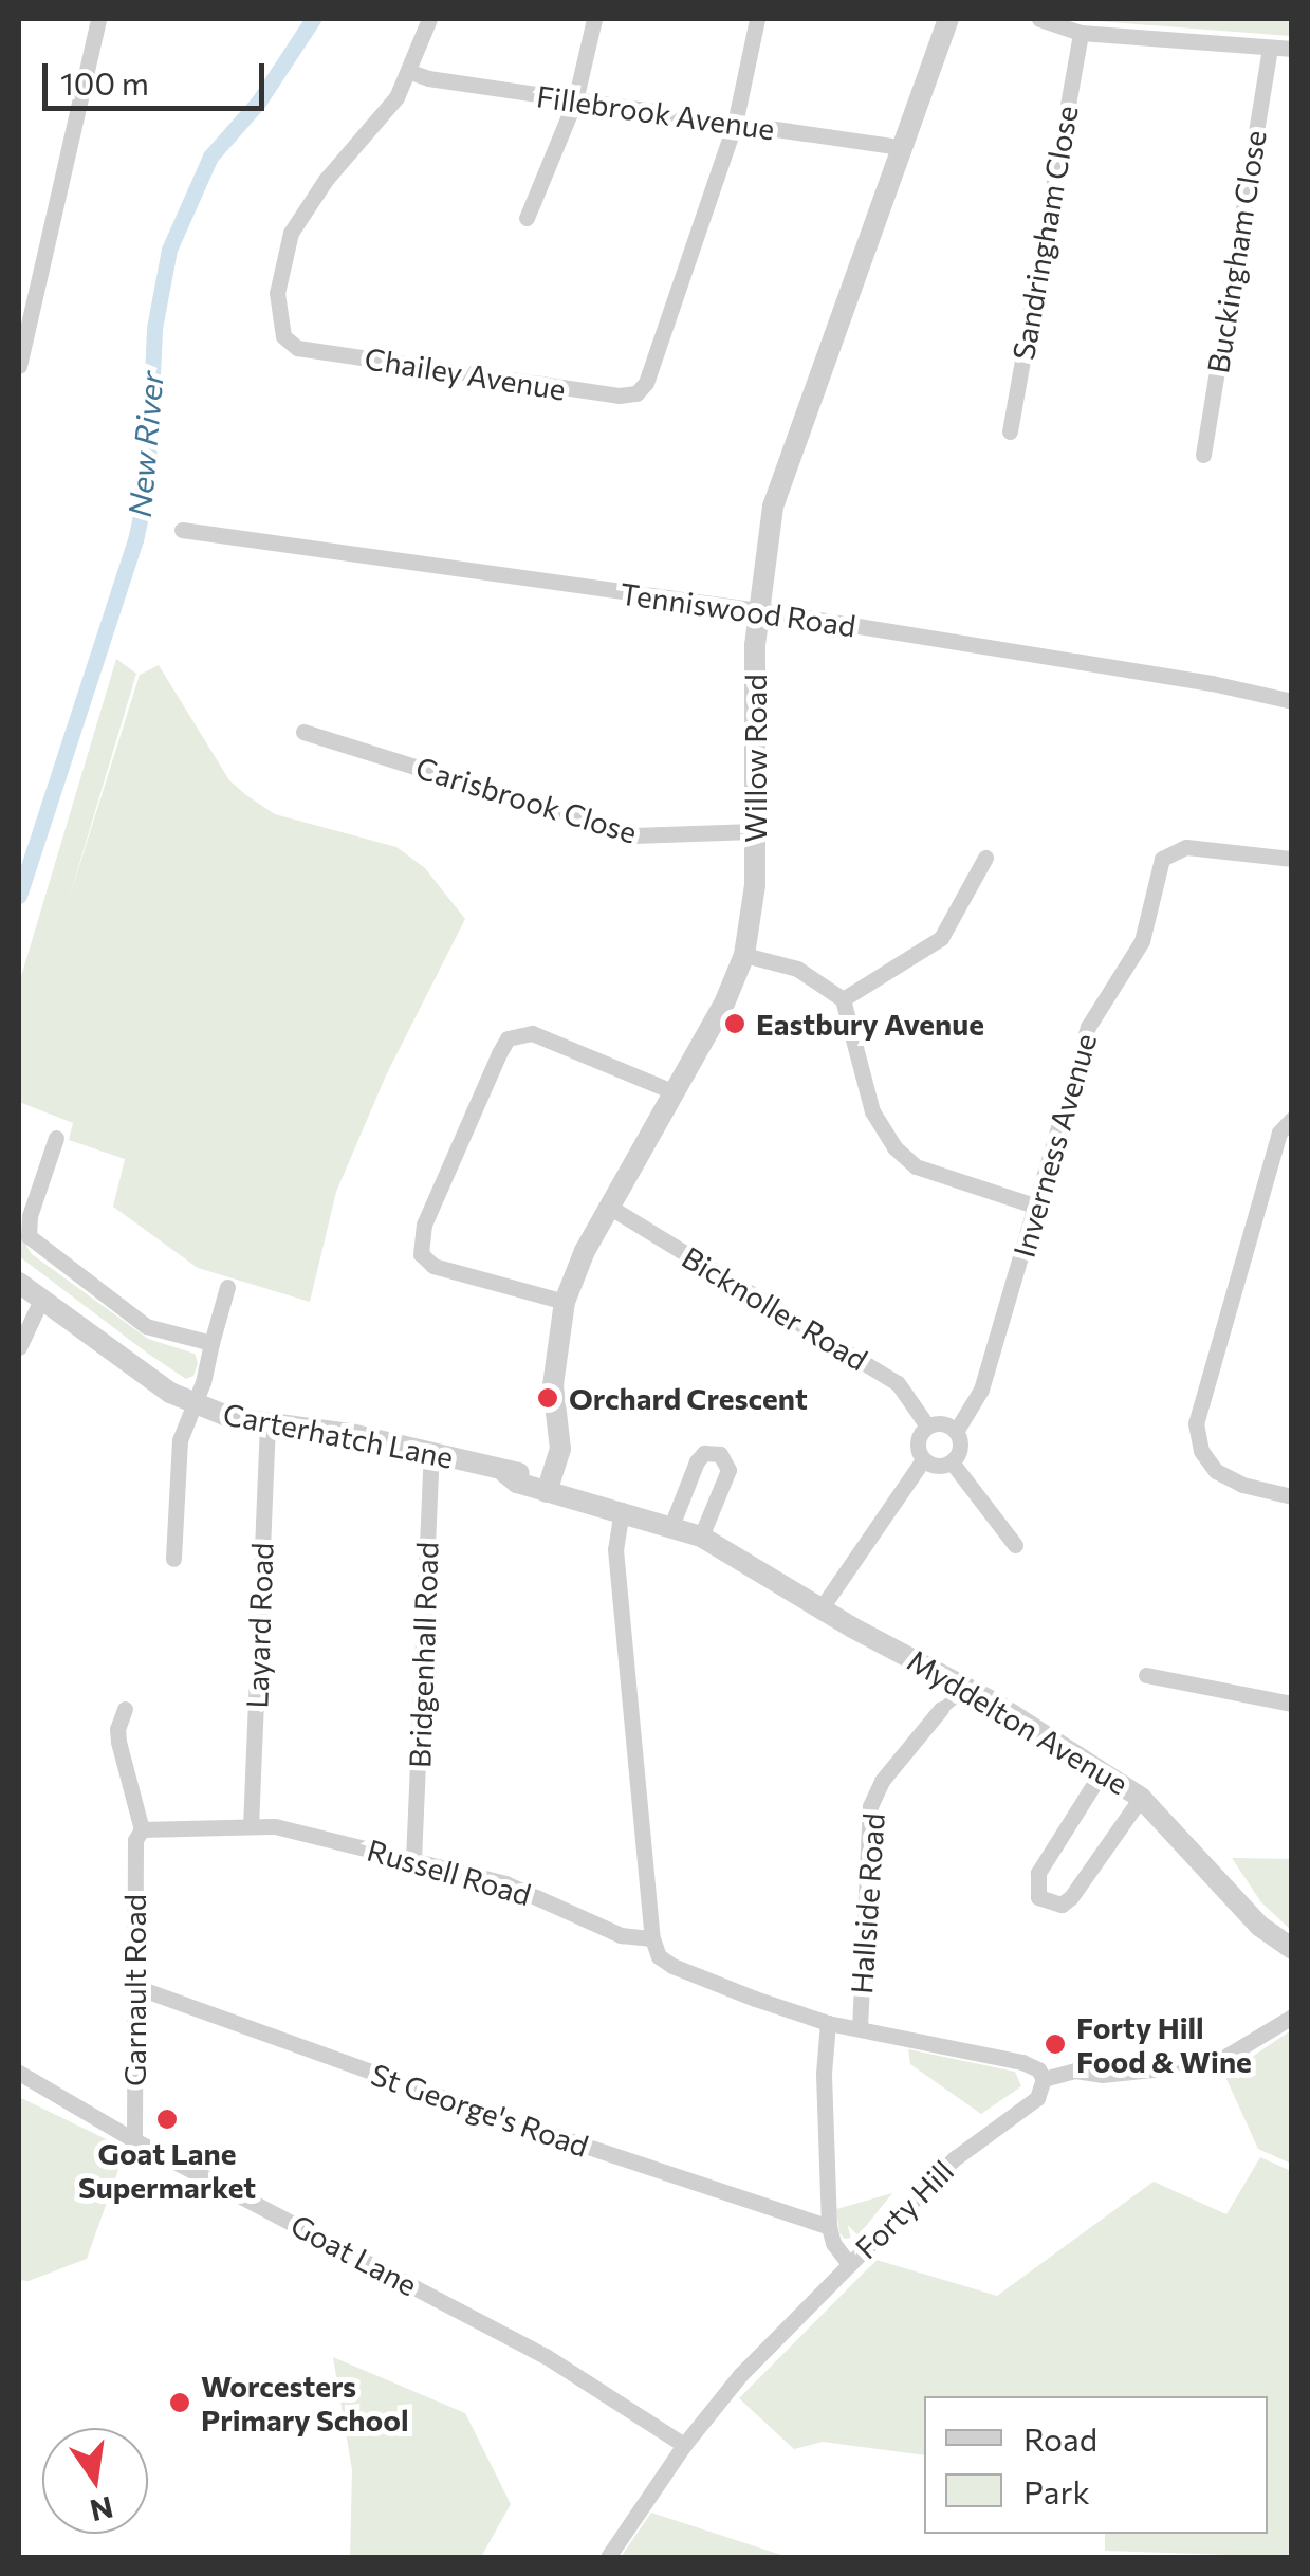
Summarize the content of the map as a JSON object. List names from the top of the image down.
{
  "streets": {
    "street": [
      "Fillebrook Avenue",
      "Sandringham Close",
      "Buckingham Close",
      "Chailey Avenue",
      "Tenniswood Road",
      "Willow Road",
      "Carisbrook Close",
      "Inverness Avenue",
      "Bicknoller Road",
      "Carterhatch Lane",
      "Layard Road",
      "Bridgenhall Road",
      "Myddelton Avenue",
      "Russell Road",
      "Hallside Road",
      "Garnault Road",
      "St George's Road",
      "Forty Hill",
      "Goat Lane"
    ]
  },
  "crossings": [
    ["Fillebrook Avenue", "Chailey Avenue"],
    ["Fillebrook Avenue", "Willow Road"],
    ["Tenniswood Road", "Willow Road"],
    ["Willow Road", "Carisbrook Close"],
    ["Willow Road", "Bicknoller Road"],
    ["Willow Road", "Carterhatch Lane"],
    ["Carterhatch Lane", "Layard Road"],
    ["Carterhatch Lane", "Bridgenhall Road"],
    ["Carterhatch Lane", "Myddelton Avenue"],
    ["Layard Road", "Russell Road"],
    ["Bridgenhall Road", "Russell Road"],
    ["Myddelton Avenue", "Hallside Road"],
    ["Russell Road", "Hallside Road"],
    ["Russell Road", "Garnault Road"],
    ["Russell Road", "Forty Hill"],
    ["Garnault Road", "St George's Road"],
    ["Garnault Road", "Goat Lane"],
    ["Forty Hill", "Goat Lane"]
  ],
  "water": ["New River"],
  "places": [
    "Eastbury Avenue",
    "Orchard Crescent",
    "Forty Hill Food & Wine",
    "Goat Lane Supermarket",
    "Worcesters Primary School"
  ],
  "legend": ["Road", "Park"],
  "scale_bar": "100 m",
  "north": "bottom"
}
